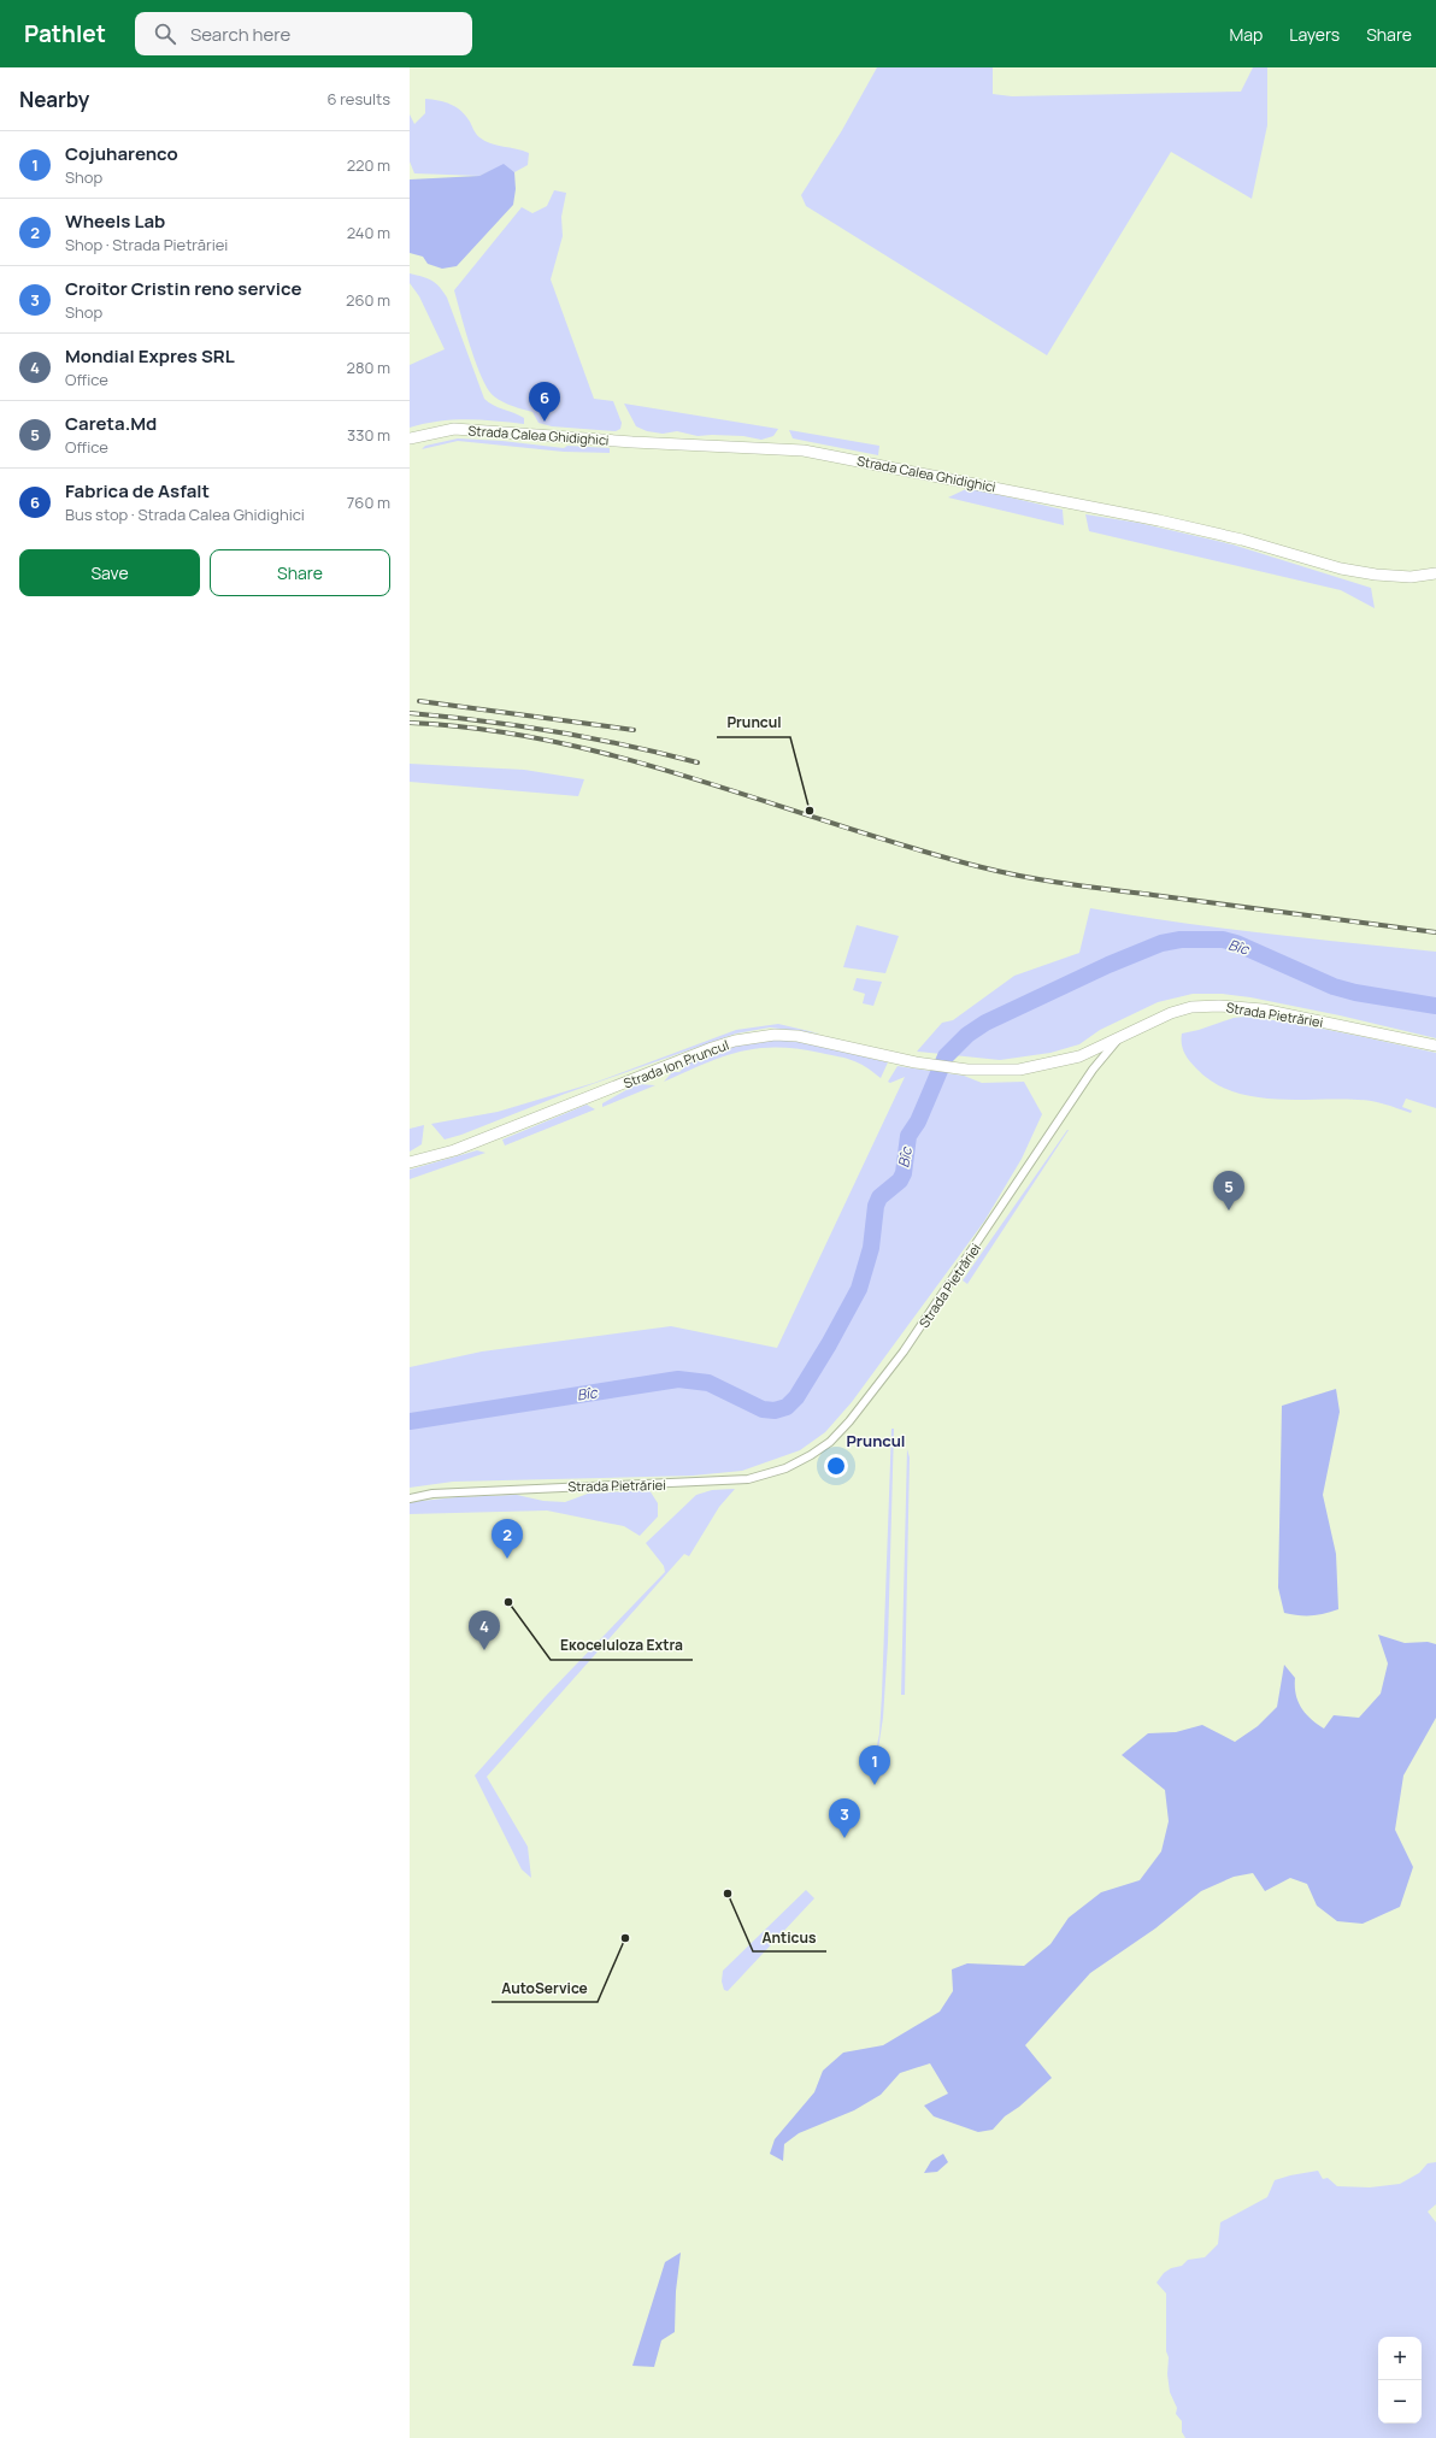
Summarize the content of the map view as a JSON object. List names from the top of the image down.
{
  "streets": {
    "street": ["Strada Calea Ghidighici", "Strada Pietrăriei", "Strada Ion Pruncul"]
  },
  "crossings": [
    ["Strada Pietrăriei", "Strada Ion Pruncul"]
  ],
  "districts": ["Pruncul"],
  "water": ["Bîc"],
  "places": [
    "Pruncul",
    "Eкoceluloza Extra",
    "Anticus",
    "AutoService"
  ],
  "page": {
    "header": "Pathlet",
    "search": "Search here",
    "nav": ["Map", "Layers", "Share"],
    "heading": ["Nearby", "6 results"],
    "list": [
      {
        "mark": "1",
        "name": "Cojuharenco",
        "note": "Shop",
        "value": "220 m"
      },
      {
        "mark": "2",
        "name": "Wheels Lab",
        "note": "Shop · Strada Pietrăriei",
        "value": "240 m"
      },
      {
        "mark": "3",
        "name": "Croitor Cristin reno service",
        "note": "Shop",
        "value": "260 m"
      },
      {
        "mark": "4",
        "name": "Mondial Expres SRL",
        "note": "Office",
        "value": "280 m"
      },
      {
        "mark": "5",
        "name": "Careta.Md",
        "note": "Office",
        "value": "330 m"
      },
      {
        "mark": "6",
        "name": "Fabrica de Asfalt",
        "note": "Bus stop · Strada Calea Ghidighici",
        "value": "760 m"
      }
    ],
    "pins": [
      "6",
      "5",
      "2",
      "4",
      "1",
      "3"
    ],
    "buttons": ["Save", "Share"],
    "map_buttons": ["+", "−"]
  }
}
